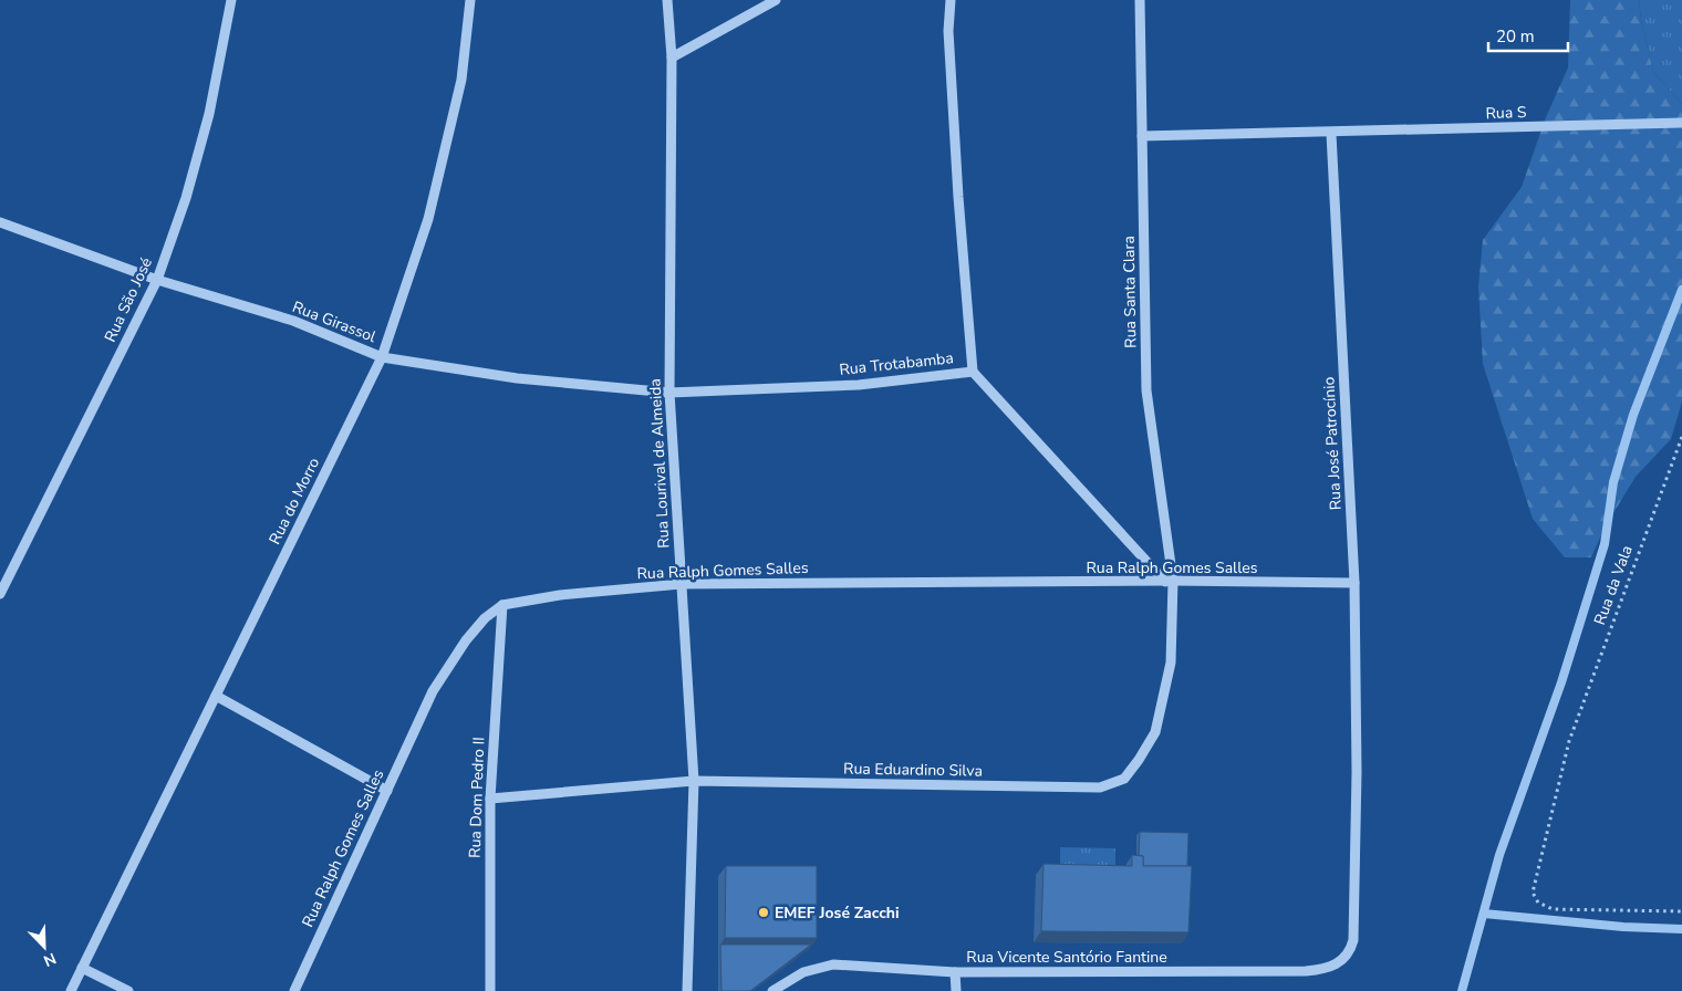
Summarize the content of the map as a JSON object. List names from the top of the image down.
{
  "streets": {
    "street": [
      "Rua S",
      "Rua Santa Clara",
      "Rua São José",
      "Rua Girassol",
      "Rua Trotabamba",
      "Rua José Patrocínio",
      "Rua Lourival de Almeida",
      "Rua do Morro",
      "Rua Ralph Gomes Salles",
      "Rua Eduardino Silva",
      "Rua Dom Pedro II",
      "Rua Vicente Santório Fantine"
    ],
    "path": ["Rua da Vala"]
  },
  "crossings": [
    ["Rua S", "Rua José Patrocínio"],
    ["Rua Santa Clara", "Rua Trotabamba"],
    ["Rua Santa Clara", "Rua Ralph Gomes Salles"],
    ["Rua Santa Clara", "Rua Eduardino Silva"],
    ["Rua São José", "Rua Girassol"],
    ["Rua Girassol", "Rua Trotabamba"],
    ["Rua Girassol", "Rua Lourival de Almeida"],
    ["Rua Girassol", "Rua do Morro"],
    ["Rua Trotabamba", "Rua Lourival de Almeida"],
    ["Rua Trotabamba", "Rua Ralph Gomes Salles"],
    ["Rua Trotabamba", "Rua Eduardino Silva"],
    ["Rua José Patrocínio", "Rua Ralph Gomes Salles"],
    ["Rua José Patrocínio", "Rua Vicente Santório Fantine"],
    ["Rua Lourival de Almeida", "Rua Ralph Gomes Salles"],
    ["Rua Lourival de Almeida", "Rua Eduardino Silva"],
    ["Rua Ralph Gomes Salles", "Rua Eduardino Silva"],
    ["Rua Ralph Gomes Salles", "Rua Dom Pedro II"],
    ["Rua Eduardino Silva", "Rua Dom Pedro II"]
  ],
  "places": ["EMEF José Zacchi"],
  "scale_bar": "20 m",
  "north": "bottom right"
}
